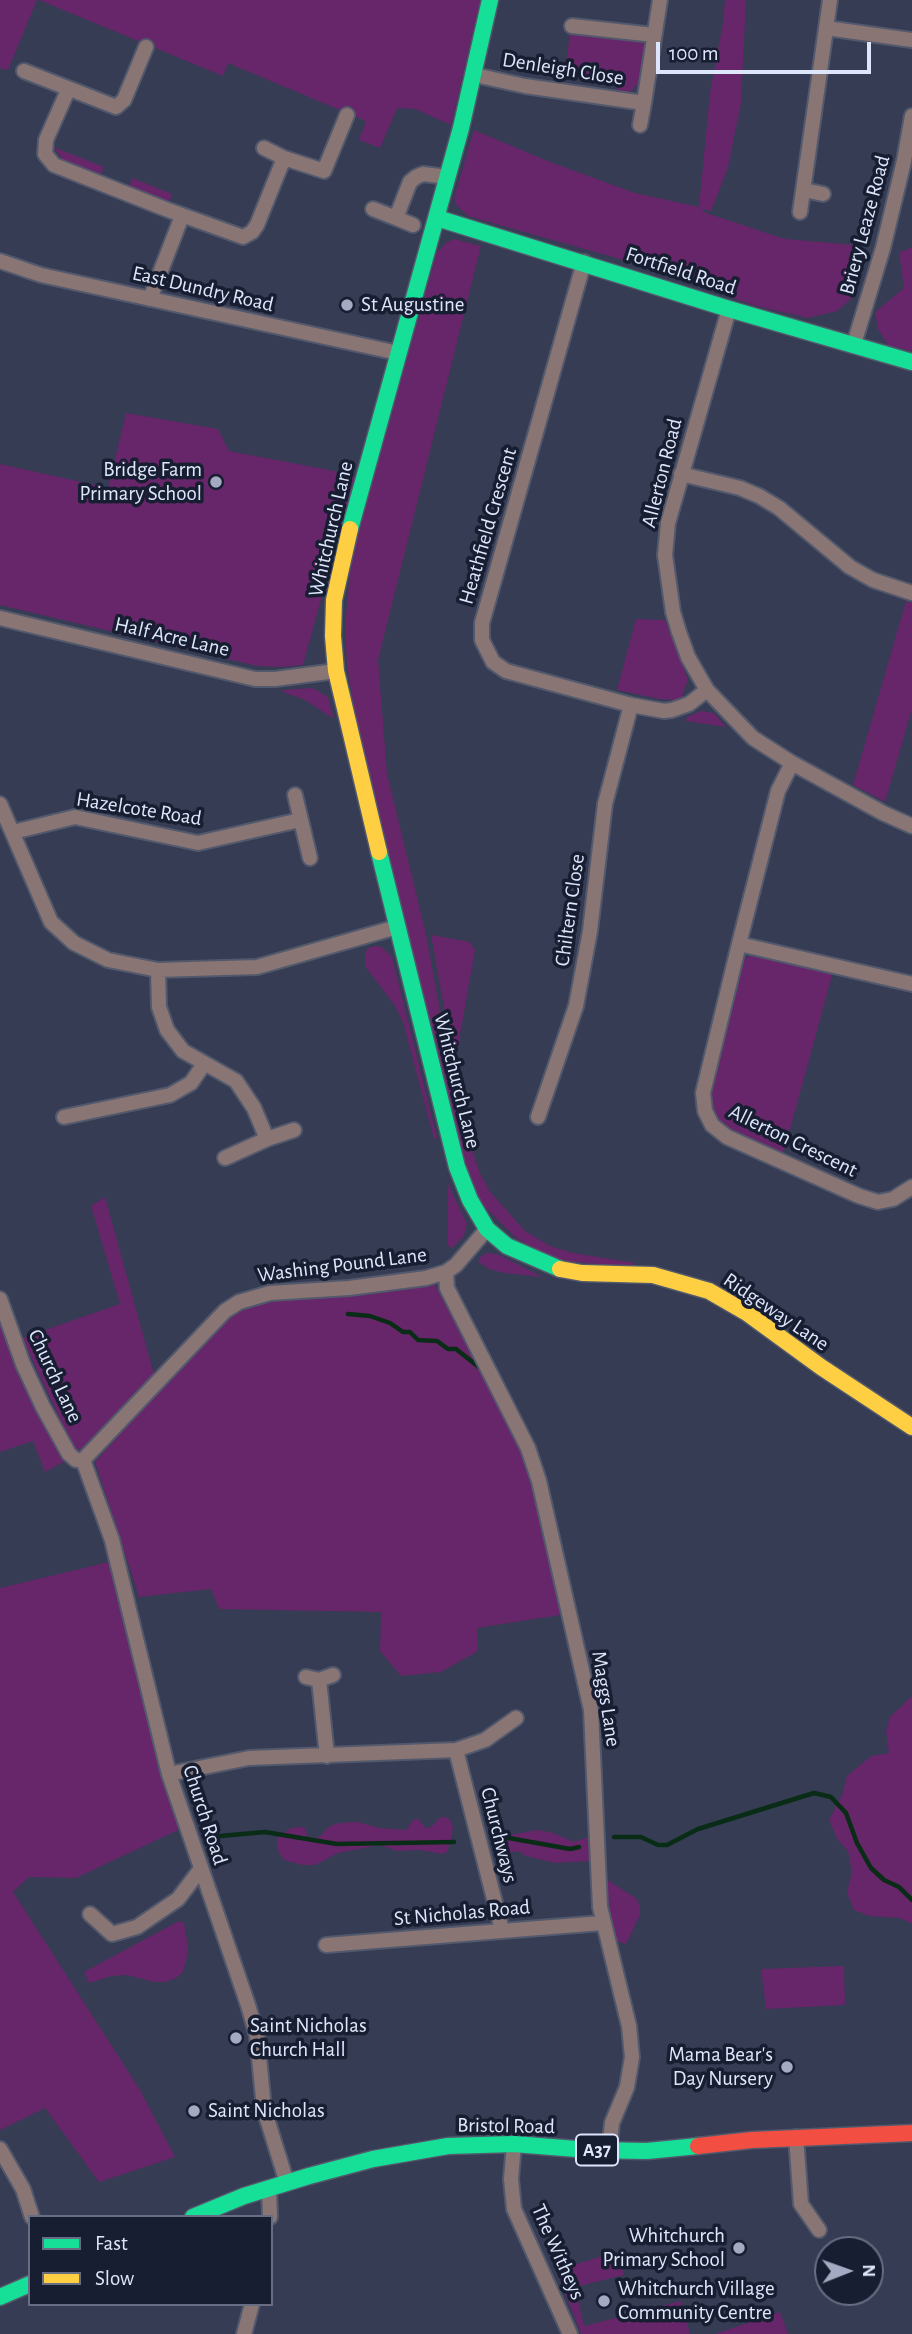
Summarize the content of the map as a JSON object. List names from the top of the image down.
{
  "streets": {
    "main road": [
      "Fortfield Road",
      "Whitchurch Lane",
      "Ridgeway Lane",
      "Bristol Road",
      "A37"
    ],
    "street": [
      "Denleigh Close",
      "Briery Leaze Road",
      "East Dundry Road",
      "Allerton Road",
      "Heathfield Crescent",
      "Half Acre Lane",
      "Hazelcote Road",
      "Chiltern Close",
      "Allerton Crescent",
      "Washing Pound Lane",
      "Church Lane",
      "Maggs Lane",
      "Church Road",
      "Churchways",
      "St Nicholas Road",
      "The Witheys"
    ]
  },
  "crossings": [
    ["Denleigh Close", "Whitchurch Lane"],
    ["Briery Leaze Road", "Fortfield Road"],
    ["Fortfield Road", "Allerton Road"],
    ["Fortfield Road", "Heathfield Crescent"],
    ["Fortfield Road", "Whitchurch Lane"],
    ["East Dundry Road", "Whitchurch Lane"],
    ["Allerton Road", "Heathfield Crescent"],
    ["Allerton Road", "Allerton Crescent"],
    ["Heathfield Crescent", "Chiltern Close"],
    ["Whitchurch Lane", "Half Acre Lane"],
    ["Whitchurch Lane", "Washing Pound Lane"],
    ["Whitchurch Lane", "Ridgeway Lane"],
    ["Washing Pound Lane", "Ridgeway Lane"],
    ["Washing Pound Lane", "Church Lane"],
    ["Washing Pound Lane", "Maggs Lane"],
    ["Washing Pound Lane", "Church Road"],
    ["Church Lane", "Church Road"],
    ["Maggs Lane", "St Nicholas Road"],
    ["Maggs Lane", "Bristol Road"],
    ["Church Road", "Bristol Road"],
    ["Churchways", "St Nicholas Road"],
    ["Bristol Road", "The Witheys"]
  ],
  "places": [
    "St Augustine",
    "Bridge Farm Primary School",
    "Saint Nicholas Church Hall",
    "Mama Bear's Day Nursery",
    "Saint Nicholas",
    "Whitchurch Primary School",
    "Whitchurch Village Community Centre"
  ],
  "legend": ["Fast", "Slow"],
  "scale_bar": "100 m",
  "north": "right"
}
